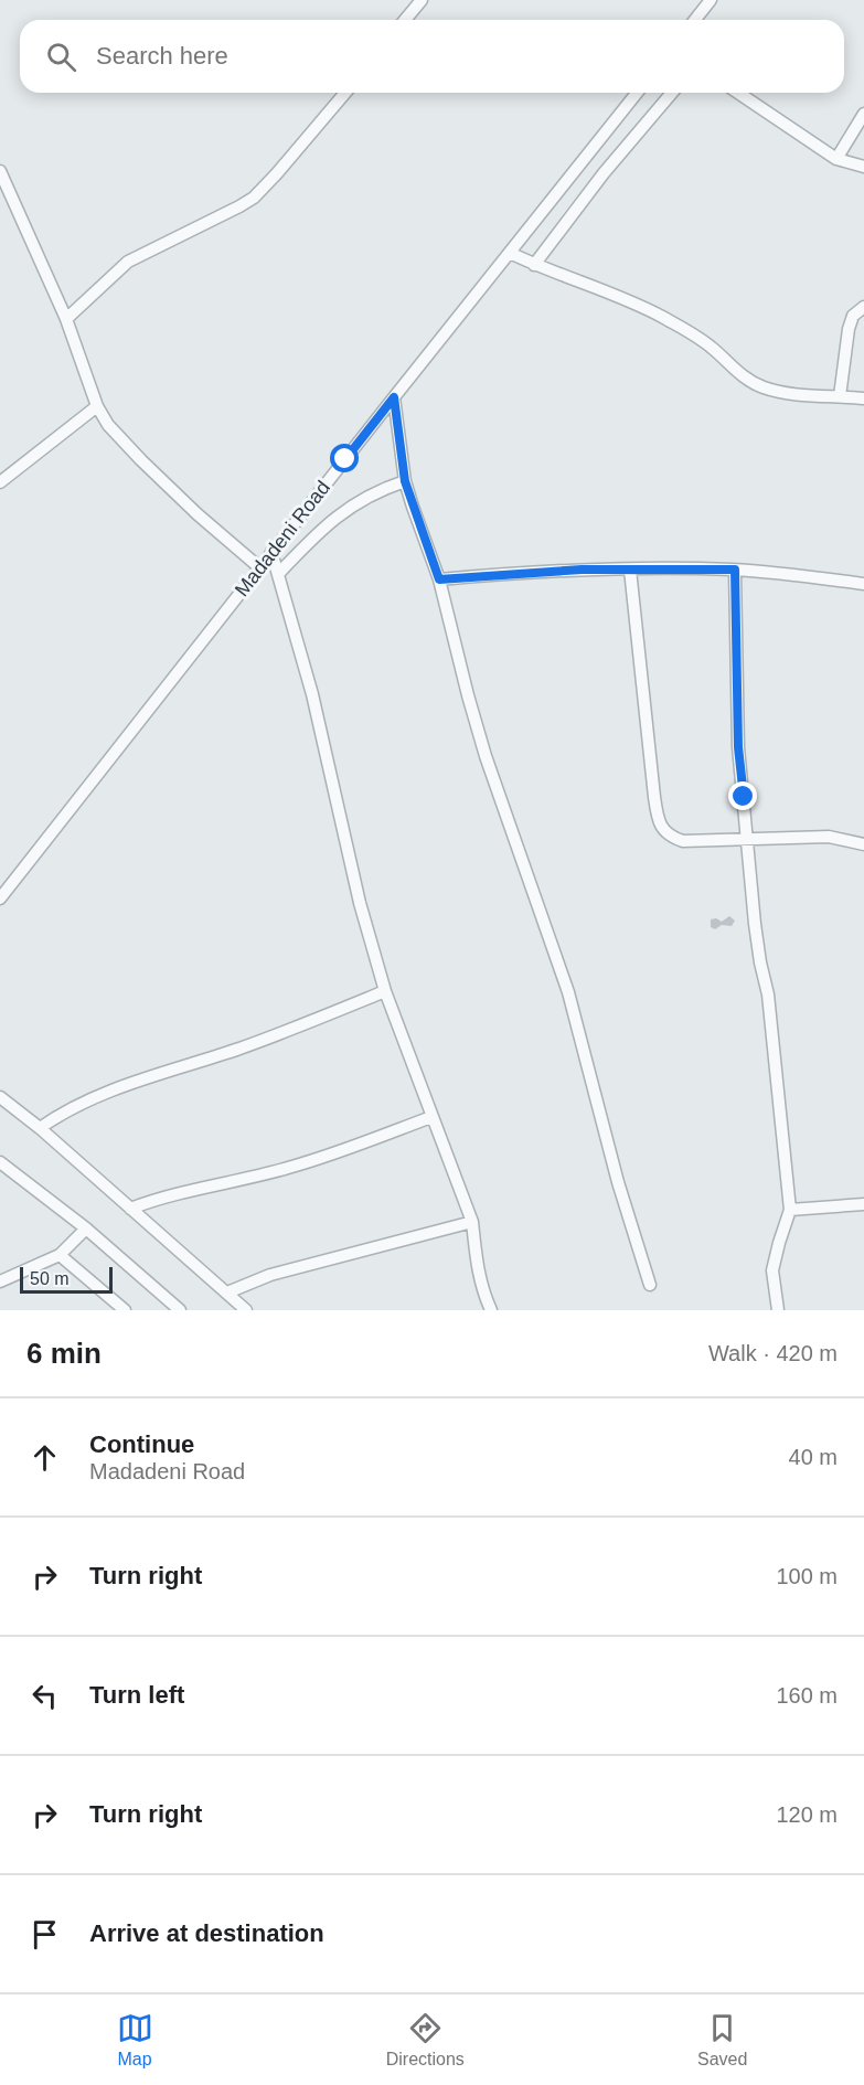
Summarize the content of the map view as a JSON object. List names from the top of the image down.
{
  "streets": {
    "street": ["Madadeni Road"]
  },
  "scale_bar": "50 m",
  "page": {
    "search": "Search here",
    "scale": "50 m",
    "heading": ["6 min", "Walk · 420 m"],
    "list": [
      ["Continue", "Madadeni Road", "40 m"],
      ["Turn right", "100 m"],
      ["Turn left", "160 m"],
      ["Turn right", "120 m"],
      "Arrive at destination"
    ],
    "nav": ["Map", "Directions", "Saved"]
  }
}
